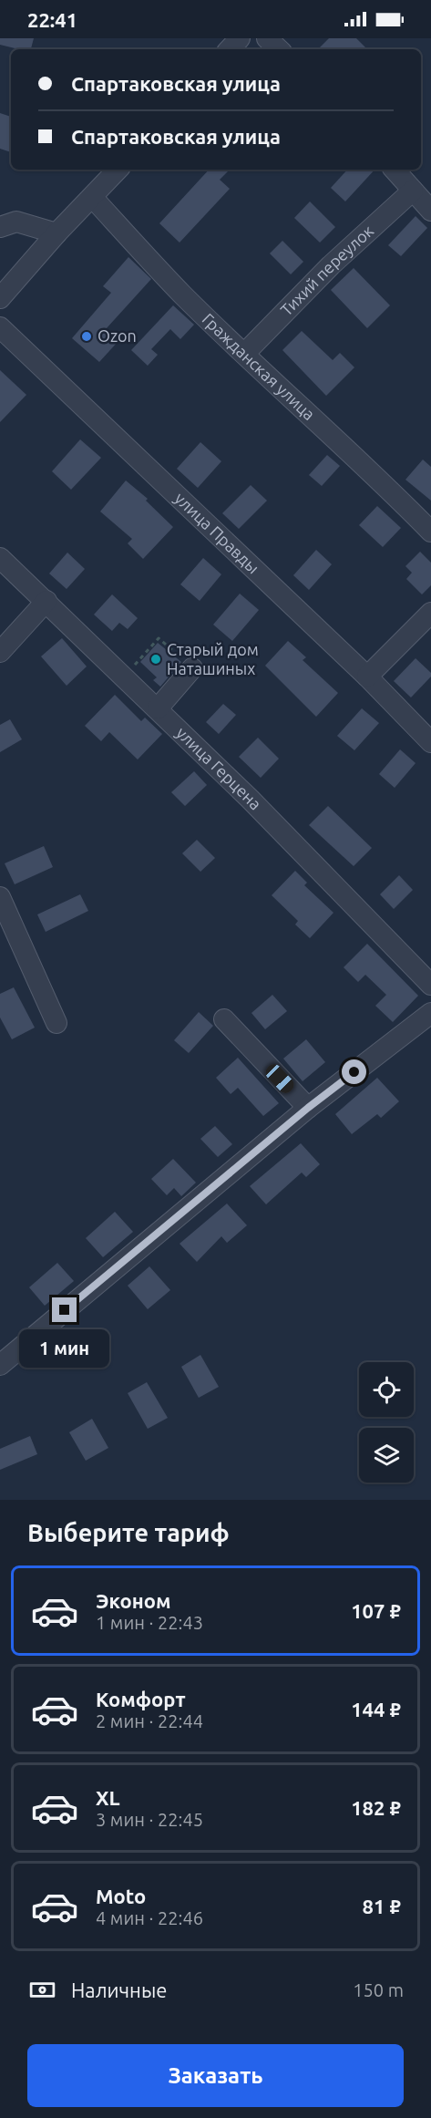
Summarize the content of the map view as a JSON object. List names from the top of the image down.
{
  "streets": {
    "street": [
      "Тихий переулок",
      "Гражданская улица",
      "улица Правды",
      "улица Герцена"
    ]
  },
  "crossings": [
    ["Тихий переулок", "Гражданская улица"]
  ],
  "places": ["Ozon", "Старый дом Наташиных"],
  "page": {
    "status": "22:41",
    "banner": ["Спартаковская улица", "Спартаковская улица"],
    "bubble": "1 мин",
    "heading": "Выберите тариф",
    "list": [
      {
        "name": "Эконом",
        "note": "1 мин · 22:43",
        "value": "107 ₽"
      },
      {
        "name": "Комфорт",
        "note": "2 мин · 22:44",
        "value": "144 ₽"
      },
      {
        "name": "XL",
        "note": "3 мин · 22:45",
        "value": "182 ₽"
      },
      {
        "name": "Moto",
        "note": "4 мин · 22:46",
        "value": "81 ₽"
      }
    ],
    "pay": ["Наличные", "150 m"],
    "buttons": "Заказать"
  }
}
